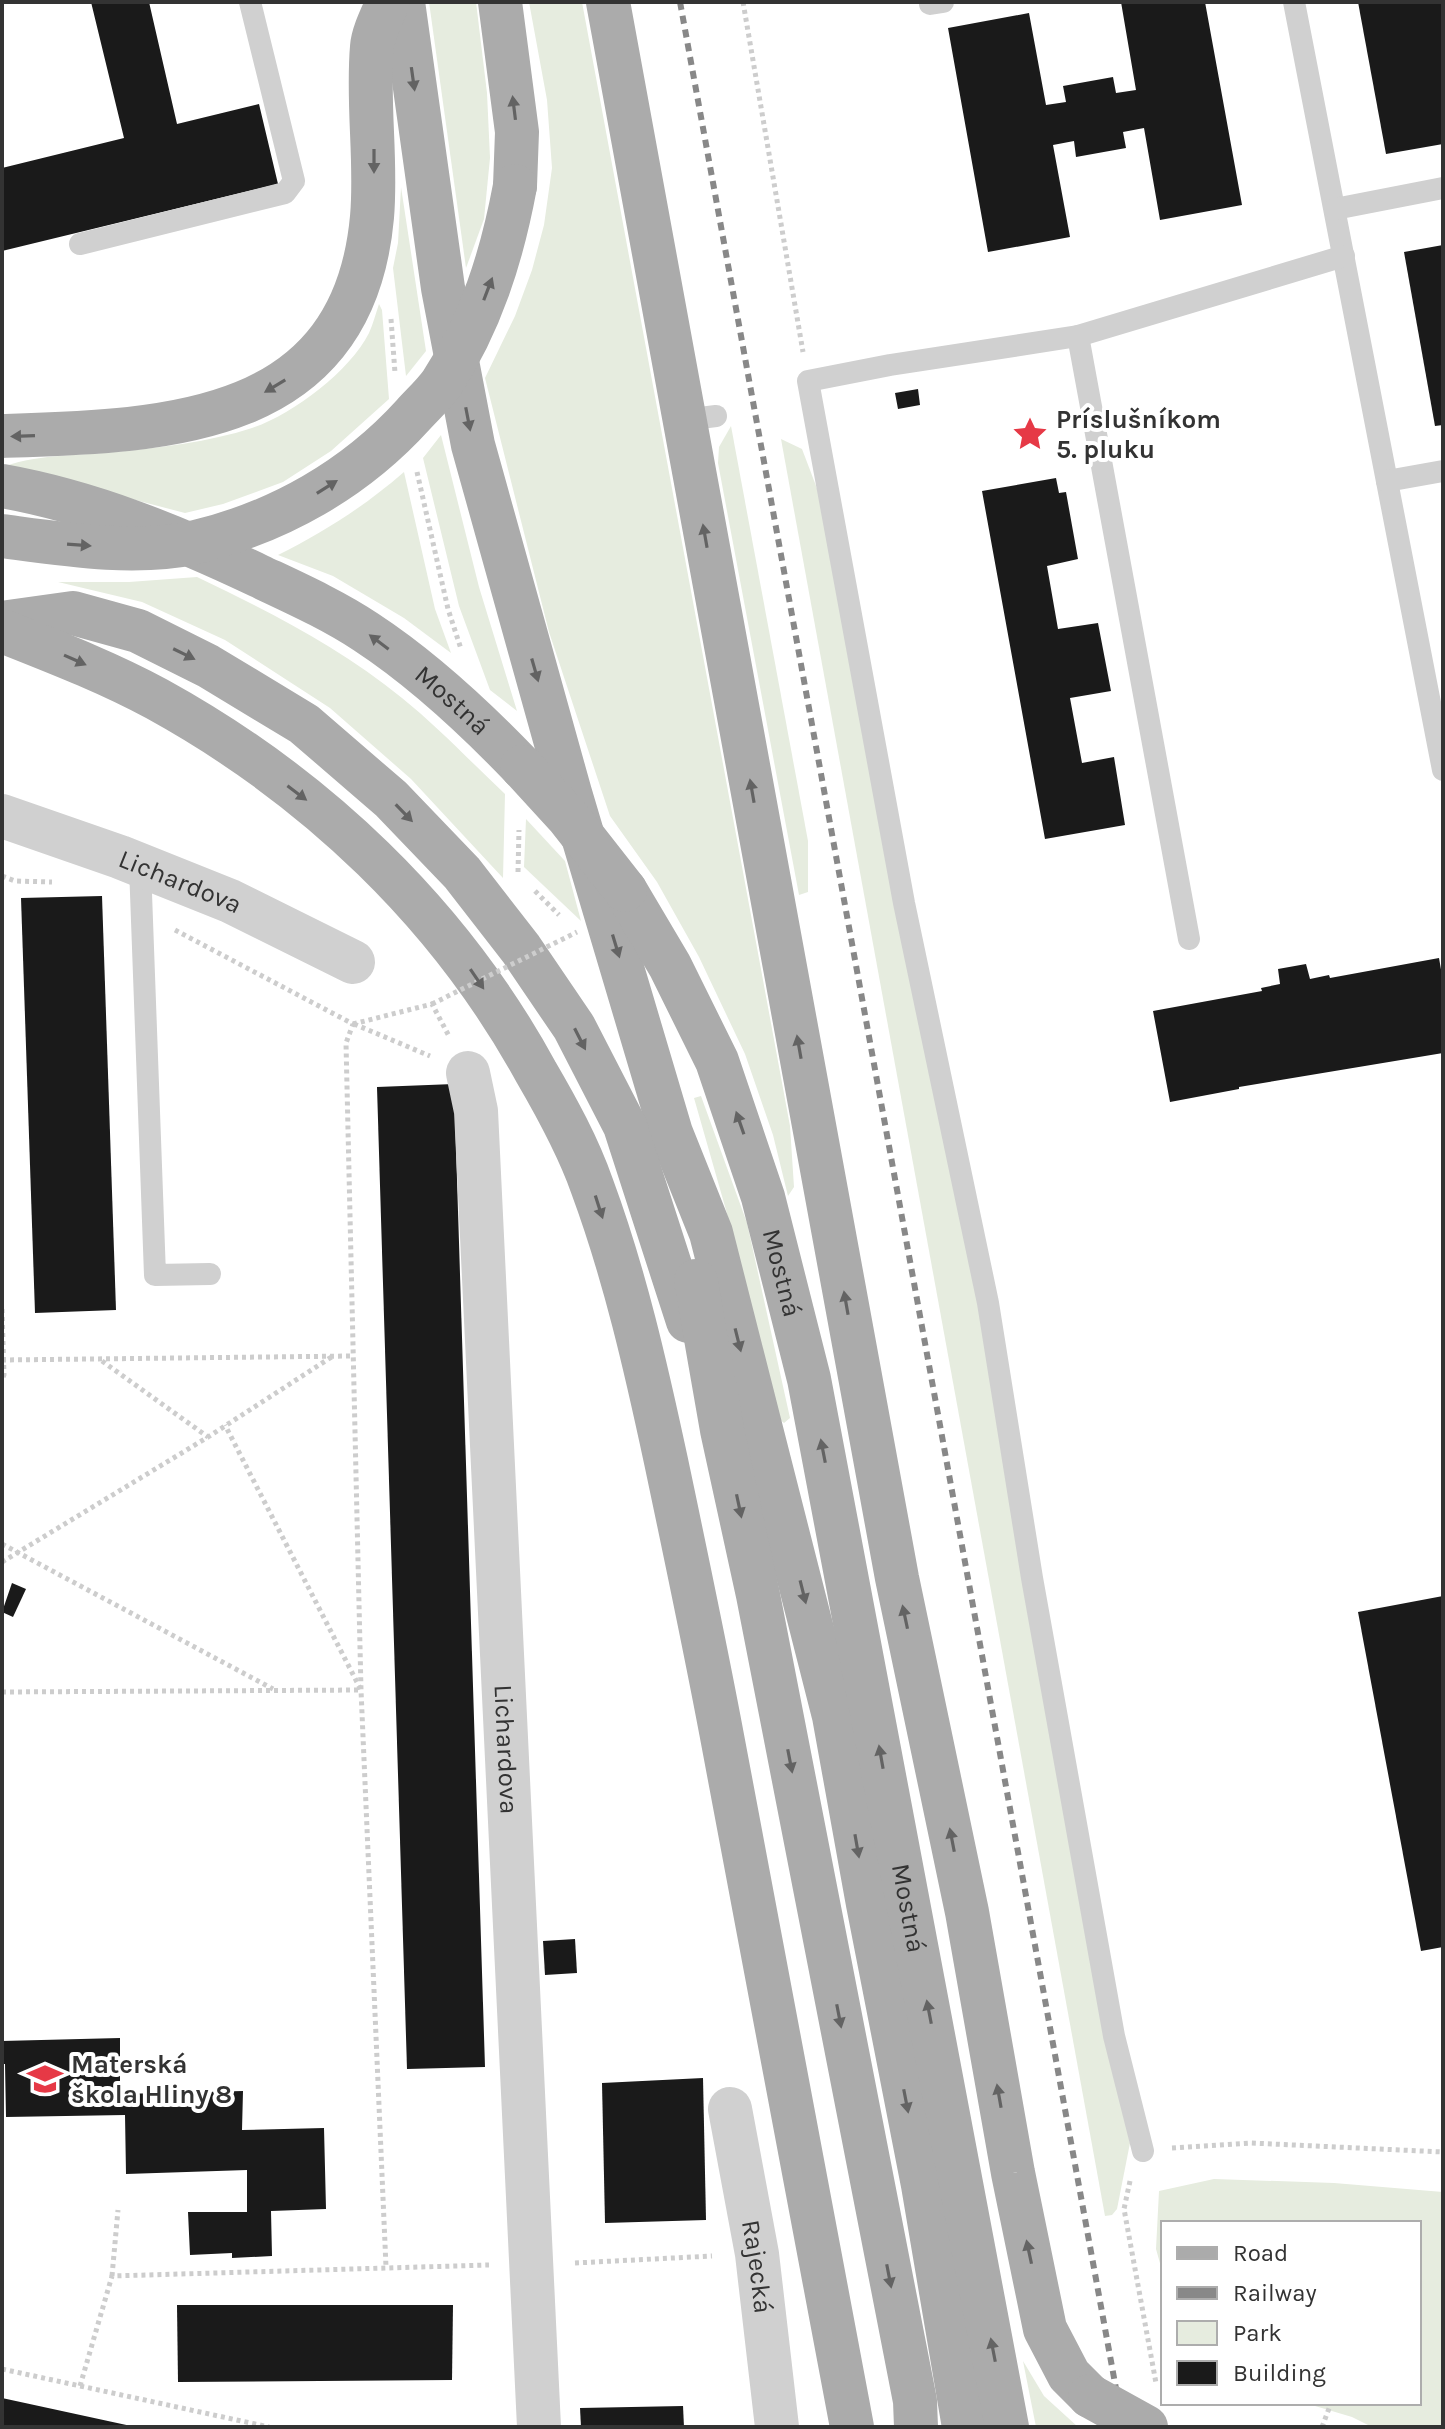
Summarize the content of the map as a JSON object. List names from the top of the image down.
{
  "streets": {
    "main road": ["Mostná"],
    "street": ["Lichardova", "Rajecká"]
  },
  "places": {
    "place": ["Príslušníkom 5. pluku"],
    "school or university": ["Materská škola Hliny 8"]
  },
  "legend": [
    "Road",
    "Railway",
    "Park",
    "Building"
  ]
}
